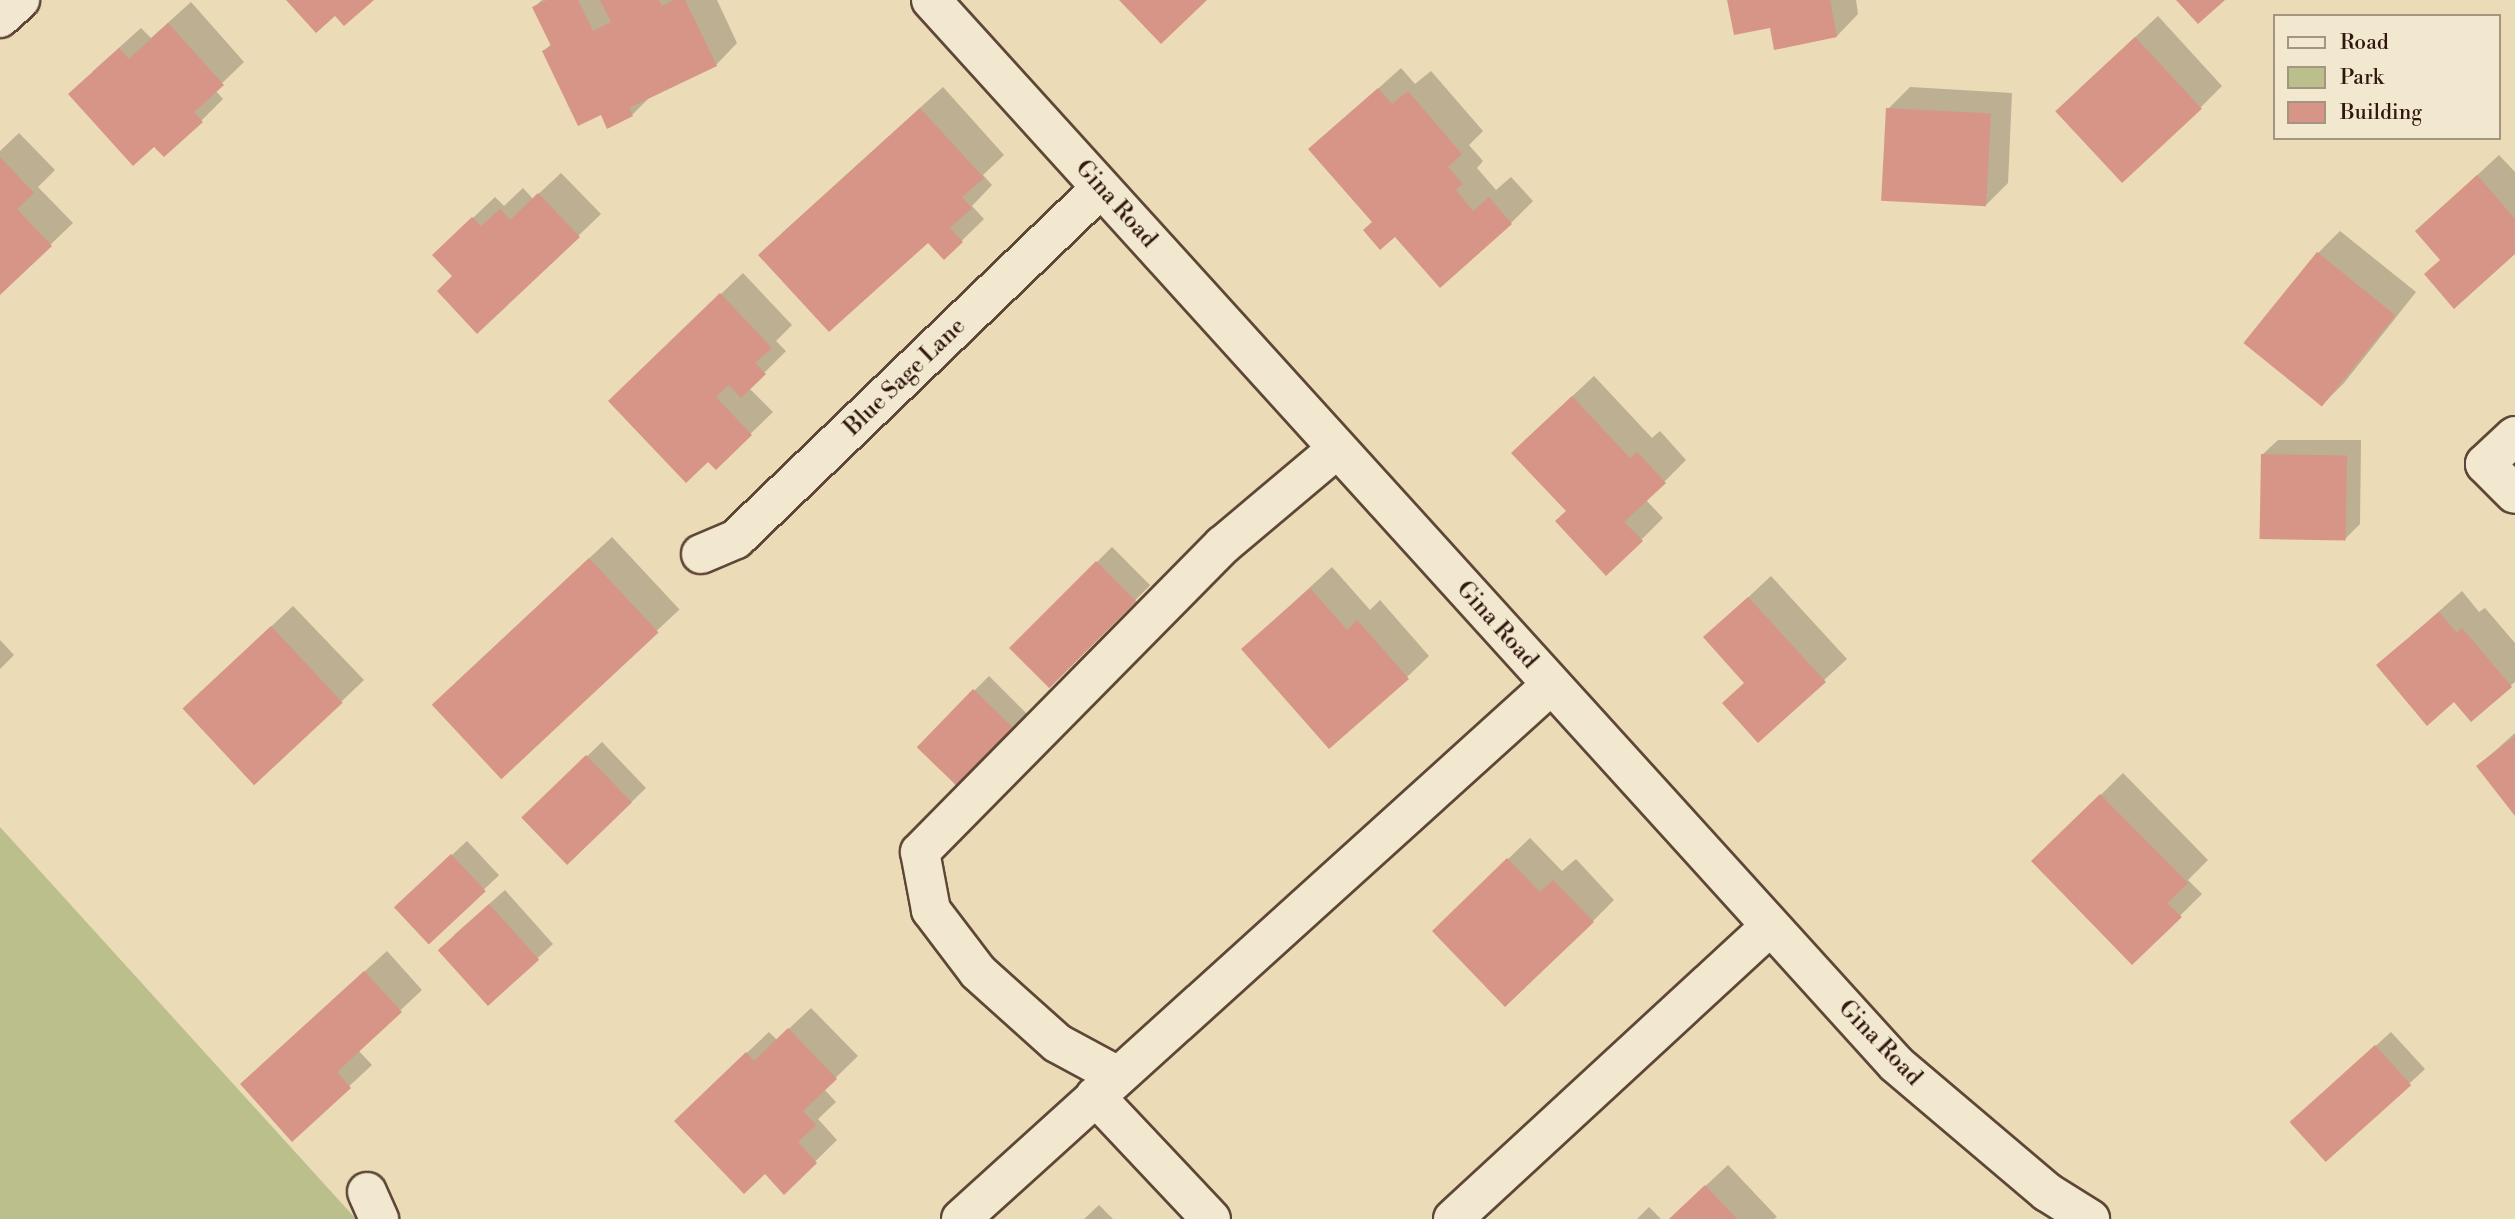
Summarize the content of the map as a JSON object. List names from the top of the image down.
{
  "streets": {
    "street": ["Gina Road", "Blue Sage Lane"]
  },
  "crossings": [
    ["Gina Road", "Blue Sage Lane"]
  ],
  "legend": ["Road", "Park", "Building"]
}
